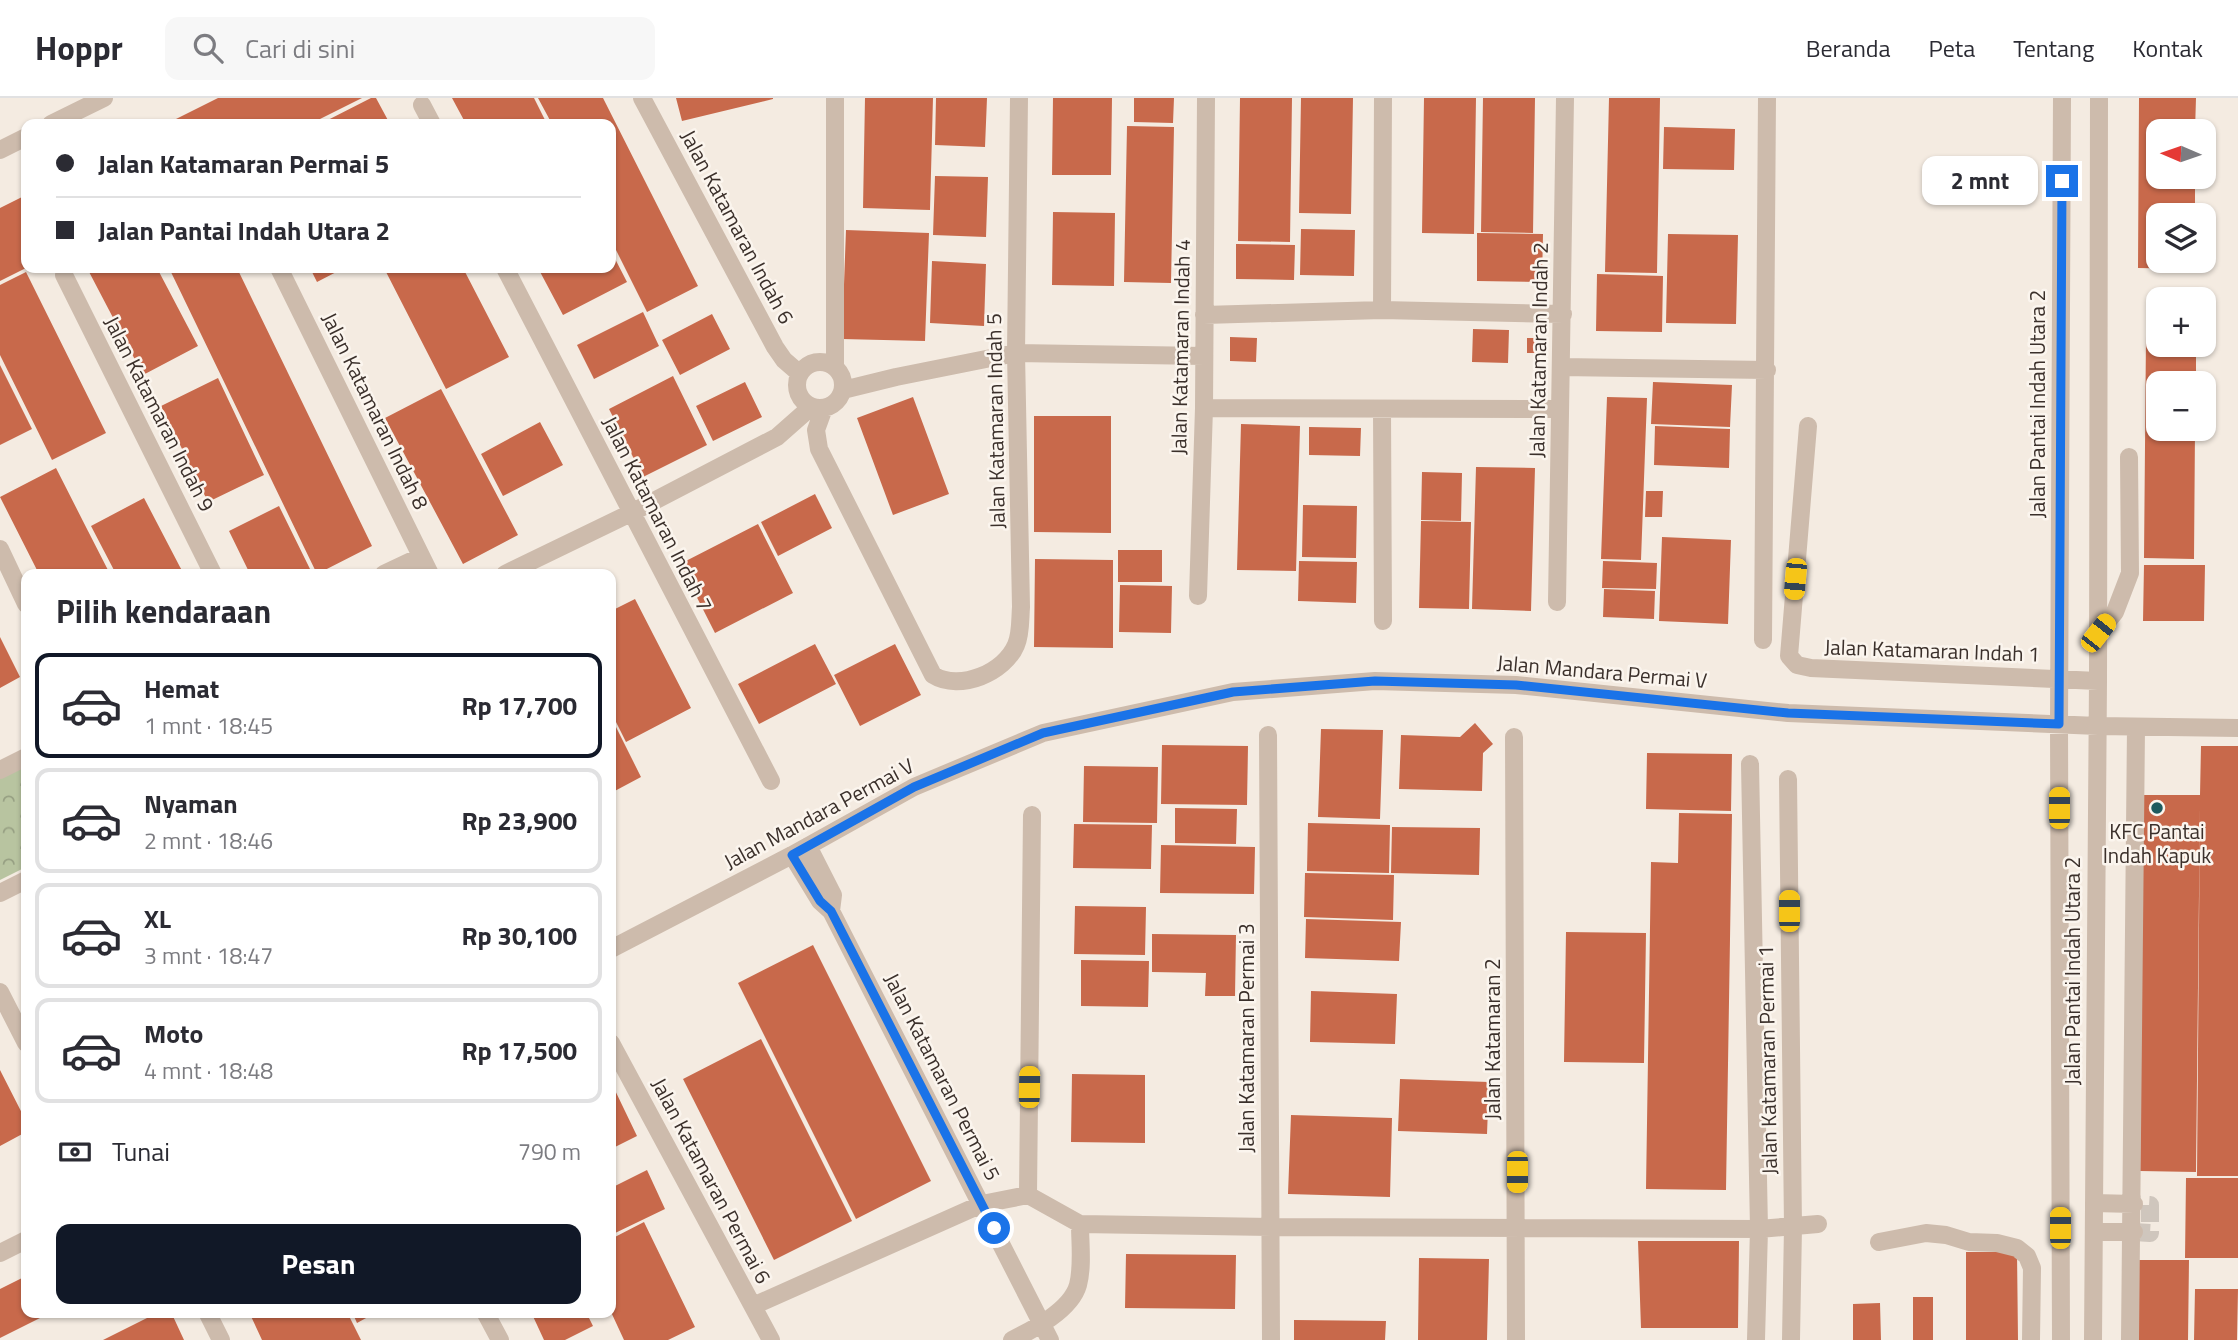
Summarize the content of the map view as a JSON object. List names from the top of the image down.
{
  "streets": {
    "street": [
      "Jalan Katamaran Indah 6",
      "Jalan Katamaran Indah 4",
      "Jalan Katamaran Indah 2",
      "Jalan Pantai Indah Utara 2",
      "Jalan Katamaran Indah 8",
      "Jalan Katamaran Indah 9",
      "Jalan Katamaran Indah 5",
      "Jalan Katamaran Indah 7",
      "Jalan Katamaran Indah 1",
      "Jalan Mandara Permai V",
      "Jalan Katamaran Permai 3",
      "Jalan Katamaran 2",
      "Jalan Katamaran Permai 1",
      "Jalan Katamaran Permai 5",
      "Jalan Katamaran Permai 6"
    ]
  },
  "crossings": [
    ["Jalan Katamaran Indah 6", "Jalan Katamaran Indah 5"],
    ["Jalan Pantai Indah Utara 2", "Jalan Katamaran Indah 1"],
    ["Jalan Pantai Indah Utara 2", "Jalan Mandara Permai V"],
    ["Jalan Mandara Permai V", "Jalan Katamaran Permai 5"]
  ],
  "places": ["KFC Pantai Indah Kapuk"],
  "north": "left",
  "page": {
    "header": "Hoppr",
    "search": "Cari di sini",
    "nav": [
      "Beranda",
      "Peta",
      "Tentang",
      "Kontak"
    ],
    "map_buttons": ["+", "−"],
    "banner": ["Jalan Katamaran Permai 5", "Jalan Pantai Indah Utara 2"],
    "bubble": "2 mnt",
    "heading": "Pilih kendaraan",
    "list": [
      {
        "name": "Hemat",
        "note": "1 mnt · 18:45",
        "value": "Rp 17,700"
      },
      {
        "name": "Nyaman",
        "note": "2 mnt · 18:46",
        "value": "Rp 23,900"
      },
      {
        "name": "XL",
        "note": "3 mnt · 18:47",
        "value": "Rp 30,100"
      },
      {
        "name": "Moto",
        "note": "4 mnt · 18:48",
        "value": "Rp 17,500"
      }
    ],
    "pay": ["Tunai", "790 m"],
    "buttons": "Pesan"
  }
}
